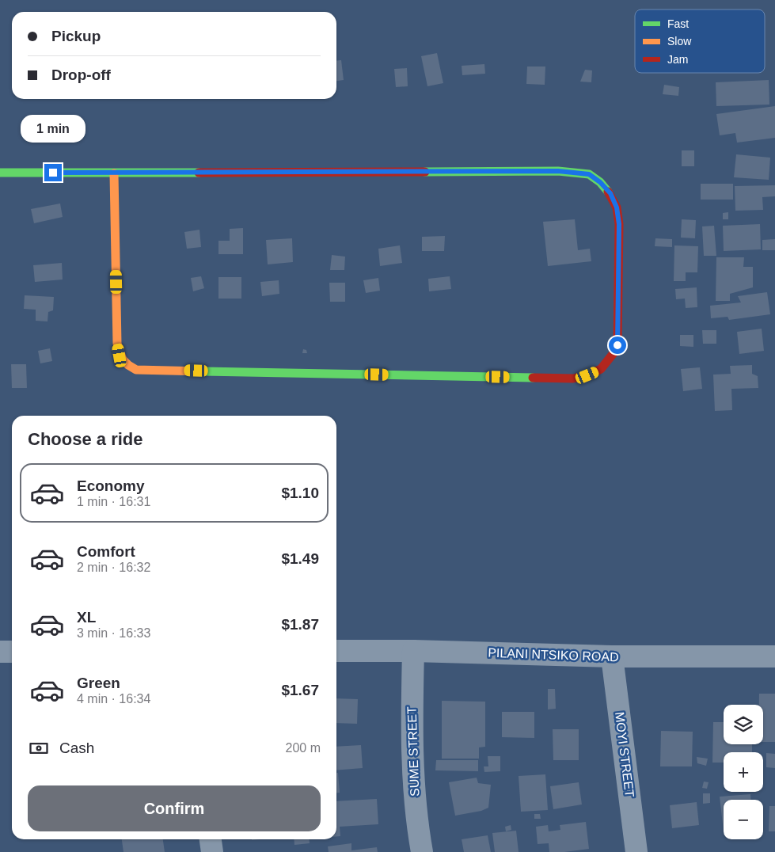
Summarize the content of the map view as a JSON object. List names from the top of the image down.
{
  "streets": {
    "street": ["PILANI NTSIKO ROAD", "SUME STREET", "MOYI STREET"]
  },
  "crossings": [
    ["PILANI NTSIKO ROAD", "SUME STREET"],
    ["PILANI NTSIKO ROAD", "MOYI STREET"]
  ],
  "legend": ["Fast", "Slow", "Jam"],
  "page": {
    "banner": ["Pickup", "Drop-off"],
    "bubble": "1 min",
    "heading": "Choose a ride",
    "list": [
      {
        "name": "Economy",
        "note": "1 min · 16:31",
        "value": "$1.10"
      },
      {
        "name": "Comfort",
        "note": "2 min · 16:32",
        "value": "$1.49"
      },
      {
        "name": "XL",
        "note": "3 min · 16:33",
        "value": "$1.87"
      },
      {
        "name": "Green",
        "note": "4 min · 16:34",
        "value": "$1.67"
      }
    ],
    "map_buttons": ["+", "−"],
    "pay": ["Cash", "200 m"],
    "buttons": "Confirm"
  }
}
